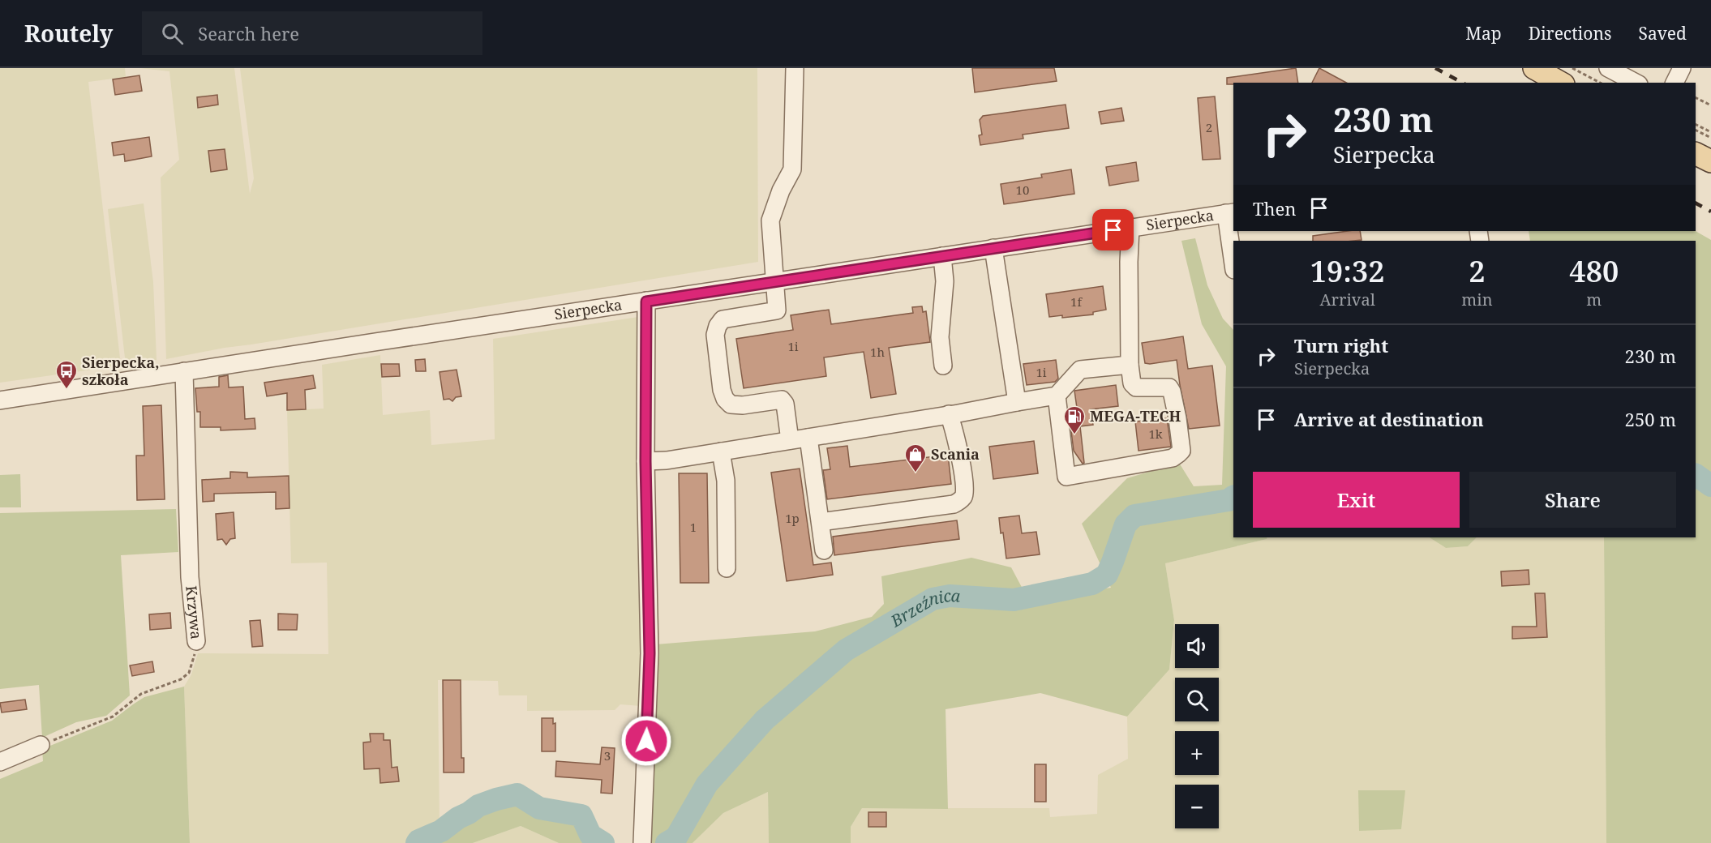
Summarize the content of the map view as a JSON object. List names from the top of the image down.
{
  "streets": {
    "street": ["Sierpecka", "Krzywa"]
  },
  "crossings": [
    ["Sierpecka", "Krzywa"]
  ],
  "water": ["Brzeźnica"],
  "places": {
    "bus stop": ["Sierpecka, szkoła"],
    "fuel station": ["MEGA-TECH"],
    "shop": ["Scania"]
  },
  "house_numbers": [
    "2",
    "10",
    "1f",
    "1i",
    "1h",
    "1i",
    "1k",
    "1p",
    "1",
    "3"
  ],
  "page": {
    "header": "Routely",
    "search": "Search here",
    "nav": ["Map", "Directions", "Saved"],
    "turn": ["230 m", "Sierpecka"],
    "then": "Then",
    "eta": [
      "19:32",
      "Arrival",
      "2",
      "min",
      "480",
      "m"
    ],
    "list": [
      {
        "name": "Turn right",
        "note": "Sierpecka",
        "value": "230 m"
      },
      {
        "name": "Arrive at destination",
        "value": "250 m"
      }
    ],
    "buttons": ["Exit", "Share"],
    "map_buttons": ["+", "−"]
  }
}
